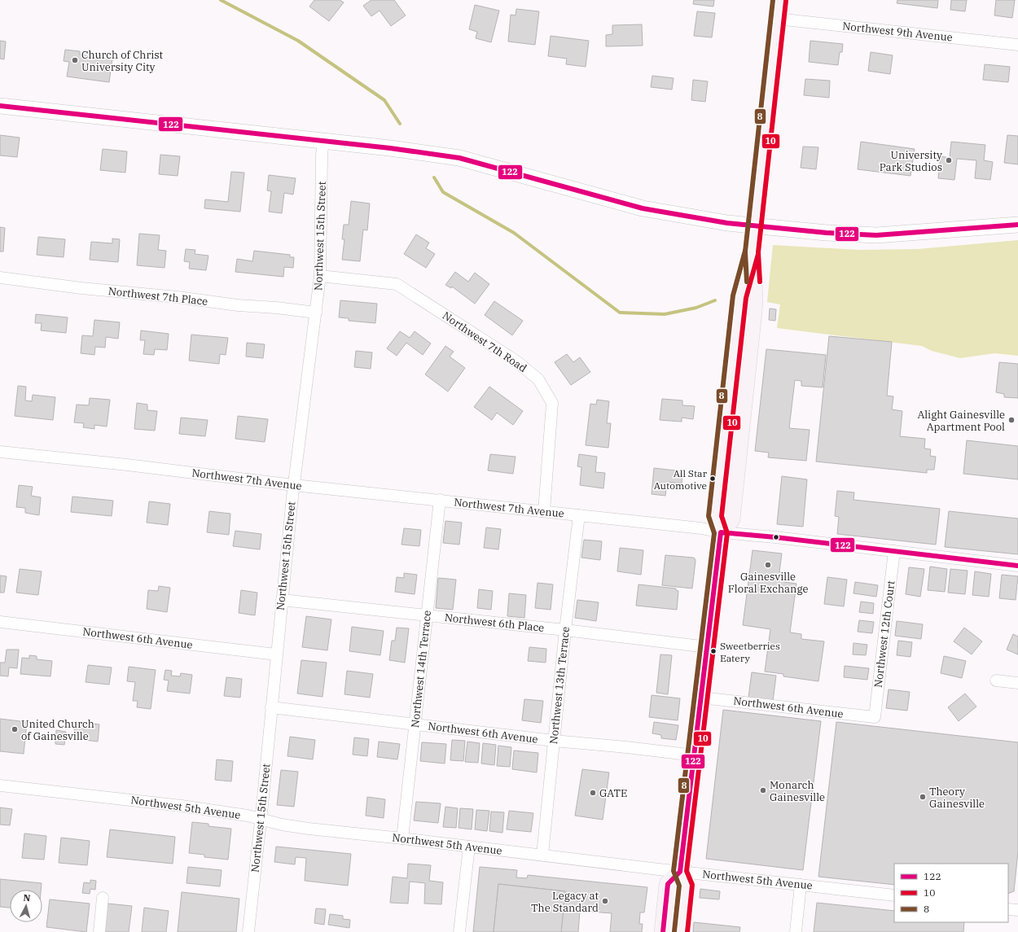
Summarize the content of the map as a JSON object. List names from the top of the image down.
{
  "streets": {
    "street": [
      "Northwest 9th Avenue",
      "Northwest 15th Street",
      "Northwest 7th Place",
      "Northwest 7th Road",
      "Northwest 7th Avenue",
      "Northwest 6th Place",
      "Northwest 12th Court",
      "Northwest 6th Avenue",
      "Northwest 14th Terrace",
      "Northwest 13th Terrace",
      "Northwest 5th Avenue"
    ]
  },
  "crossings": [
    ["Northwest 15th Street", "Northwest 7th Place"],
    ["Northwest 15th Street", "Northwest 7th Road"],
    ["Northwest 15th Street", "Northwest 7th Avenue"],
    ["Northwest 15th Street", "Northwest 6th Place"],
    ["Northwest 15th Street", "Northwest 6th Avenue"],
    ["Northwest 15th Street", "Northwest 5th Avenue"],
    ["Northwest 7th Road", "Northwest 7th Avenue"],
    ["Northwest 7th Avenue", "Northwest 12th Court"],
    ["Northwest 7th Avenue", "Northwest 14th Terrace"],
    ["Northwest 7th Avenue", "Northwest 13th Terrace"],
    ["Northwest 6th Place", "Northwest 14th Terrace"],
    ["Northwest 6th Place", "Northwest 13th Terrace"],
    ["Northwest 12th Court", "Northwest 6th Avenue"],
    ["Northwest 6th Avenue", "Northwest 14th Terrace"],
    ["Northwest 6th Avenue", "Northwest 13th Terrace"],
    ["Northwest 14th Terrace", "Northwest 5th Avenue"],
    ["Northwest 13th Terrace", "Northwest 5th Avenue"]
  ],
  "places": [
    "Church of Christ University City",
    "University Park Studios",
    "Alight Gainesville Apartment Pool",
    "All Star Automotive",
    "Gainesville Floral Exchange",
    "Sweetberries Eatery",
    "United Church of Gainesville",
    "Monarch Gainesville",
    "GATE",
    "Theory Gainesville",
    "Legacy at The Standard"
  ],
  "lines": ["transit line 8", "transit line 10", "transit line 122"],
  "legend": ["122", "10", "8"],
  "north": "top"
}
